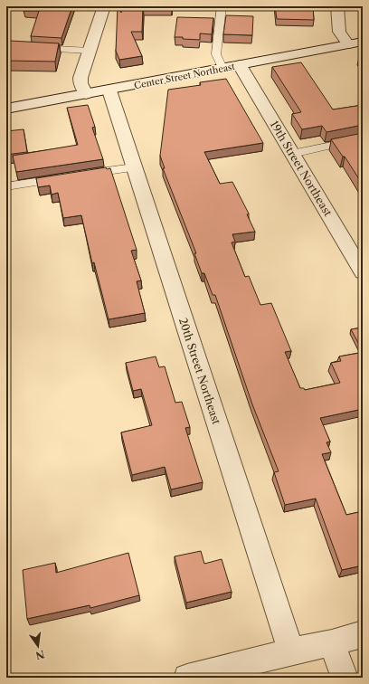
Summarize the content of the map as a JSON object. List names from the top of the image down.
{
  "streets": {
    "street": ["Center Street Northeast", "19th Street Northeast", "20th Street Northeast"]
  },
  "crossings": [
    ["Center Street Northeast", "19th Street Northeast"],
    ["Center Street Northeast", "20th Street Northeast"]
  ],
  "north": "bottom"
}
